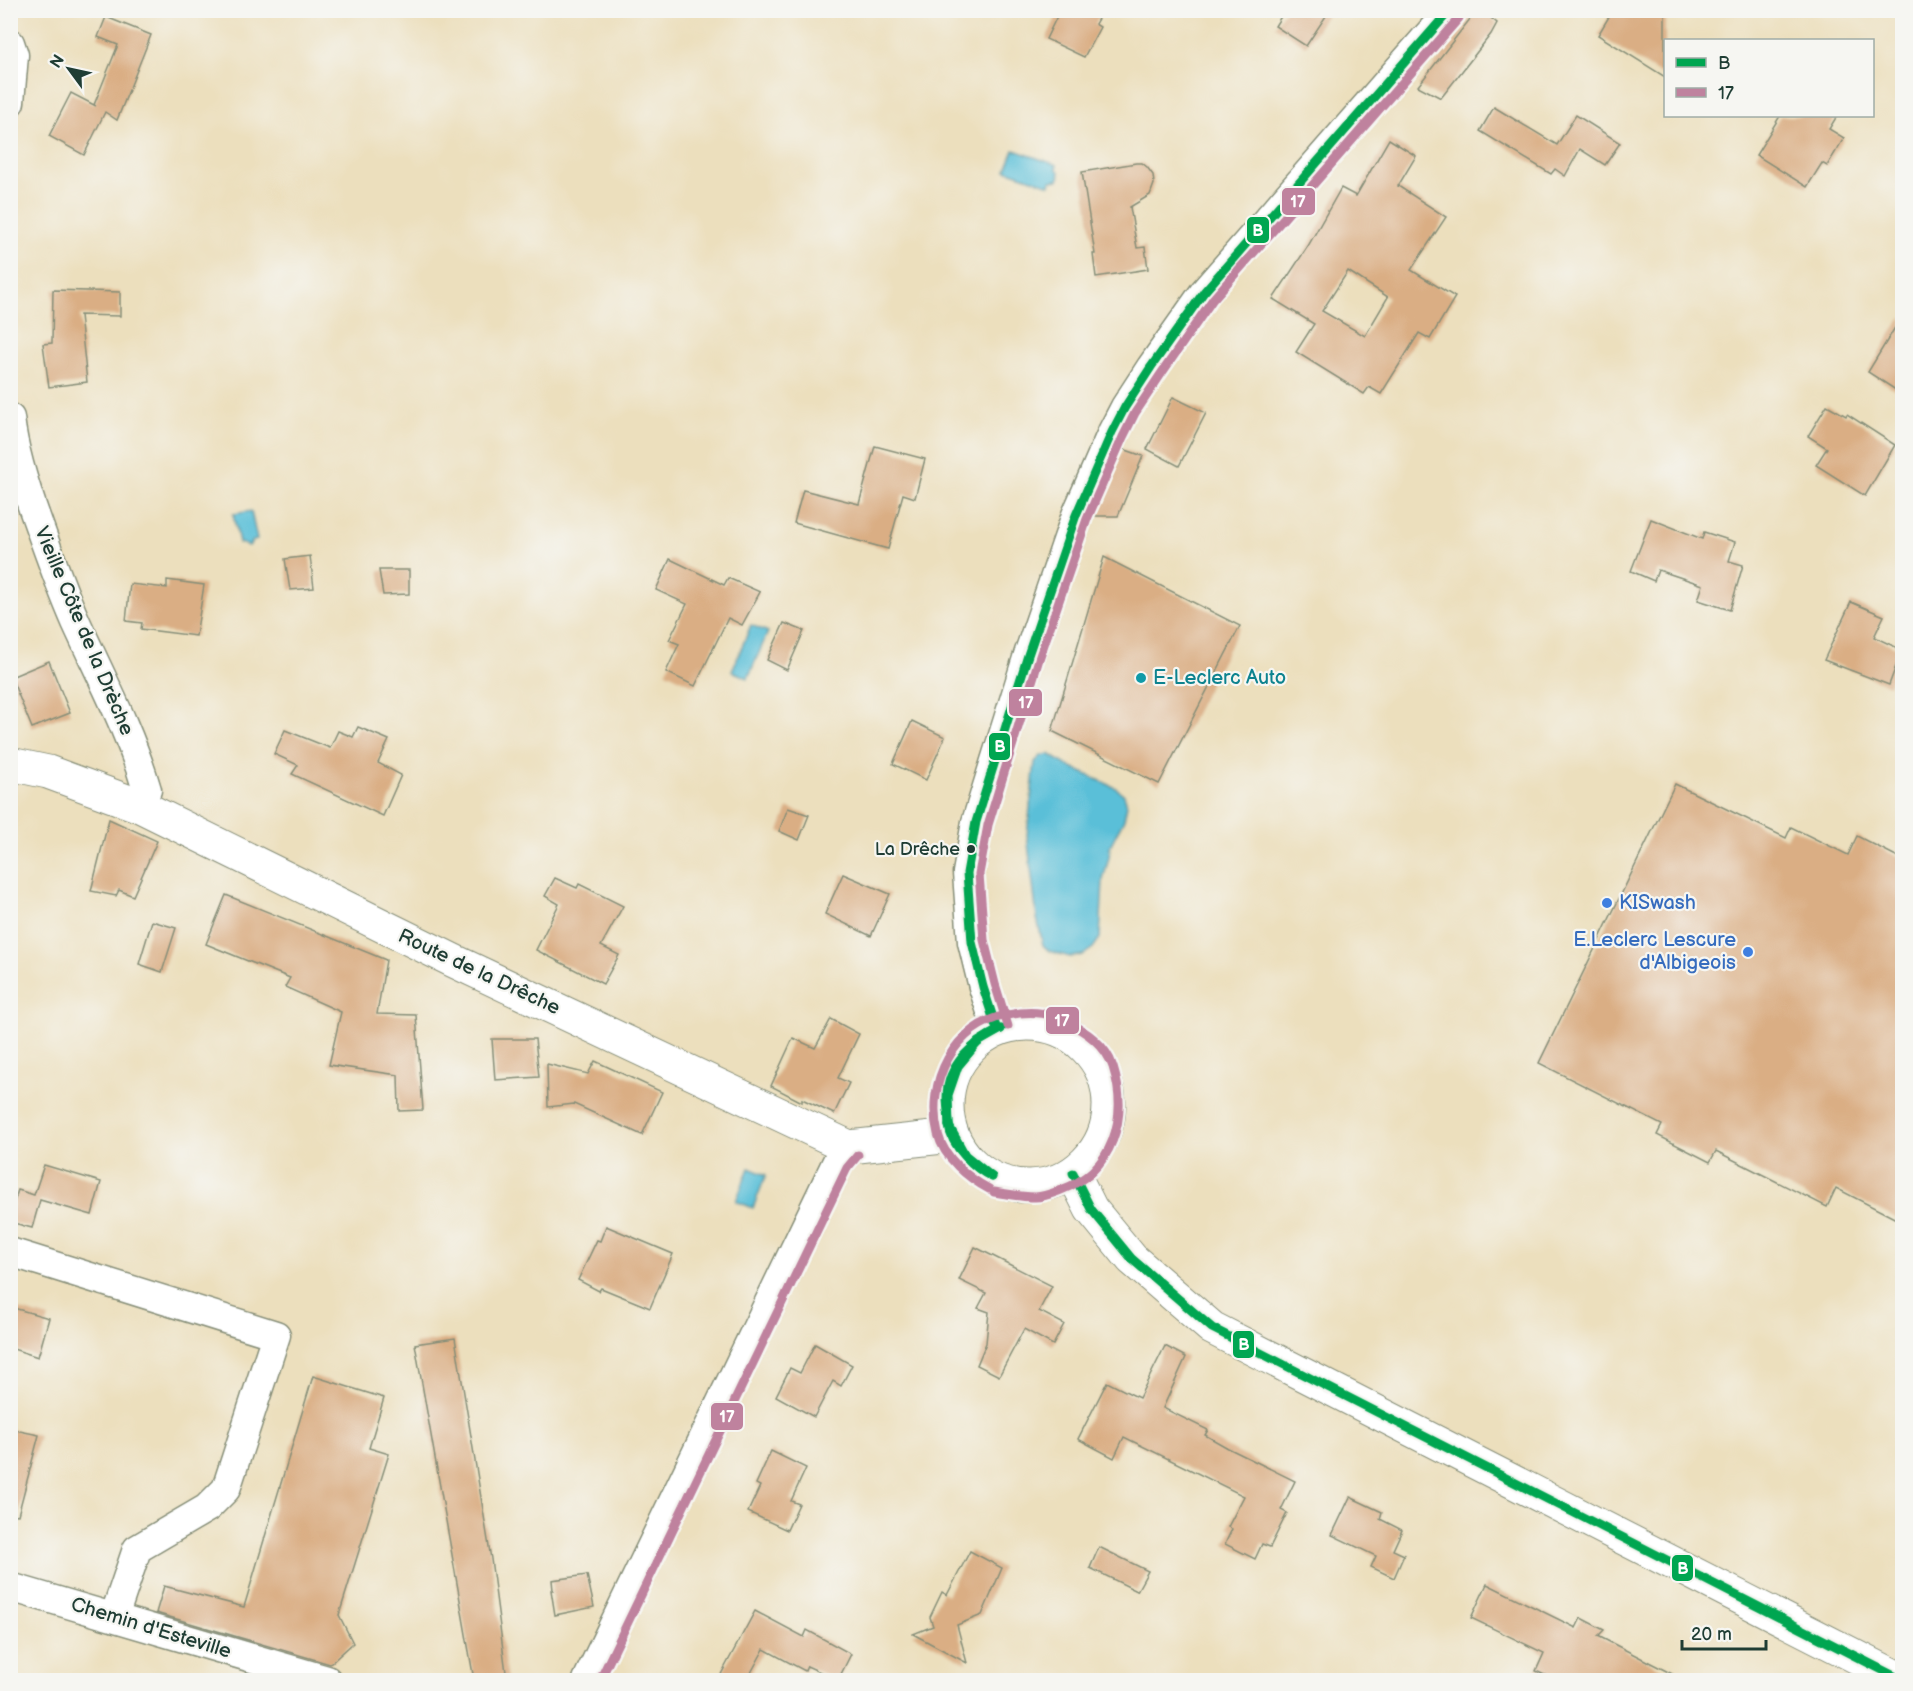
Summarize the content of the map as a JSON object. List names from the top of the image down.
{
  "streets": {
    "street": ["Vieille Côte de la Drèche", "Route de la Drêche", "Chemin d'Esteville"]
  },
  "crossings": [
    ["Vieille Côte de la Drèche", "Route de la Drêche"]
  ],
  "places": [
    "E-Leclerc Auto",
    "La Drêche",
    "KISwash",
    "E.Leclerc Lescure d'Albigeois"
  ],
  "lines": ["transit line B", "transit line 17"],
  "legend": ["B", "17"],
  "scale_bar": "20 m",
  "north": "top left"
}
